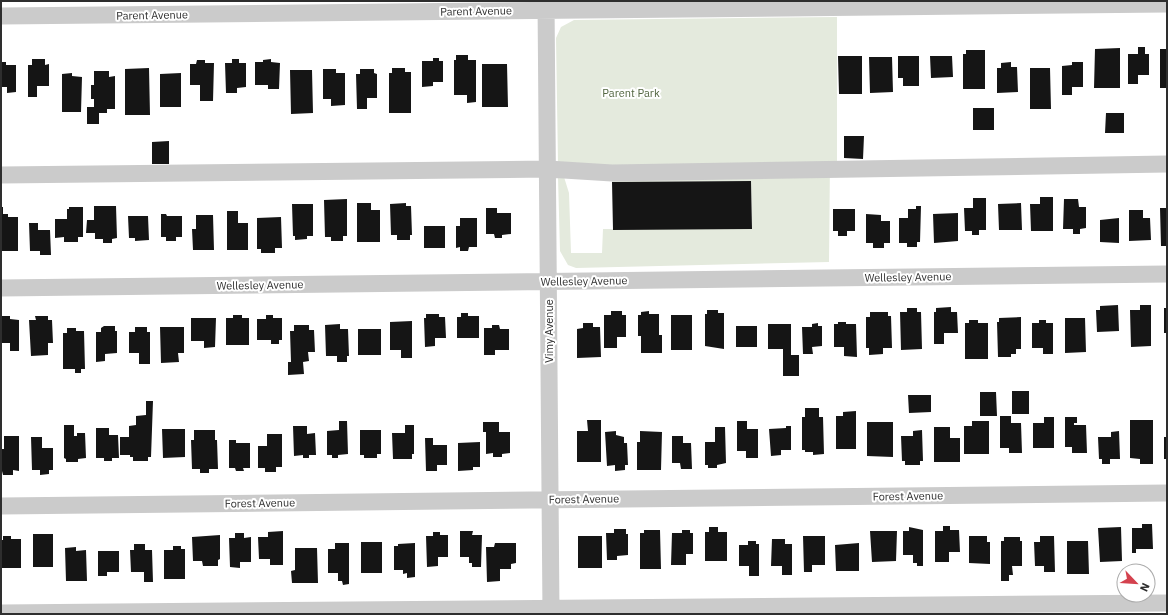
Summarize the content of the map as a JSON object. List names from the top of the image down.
{
  "streets": {
    "street": [
      "Parent Avenue",
      "Wellesley Avenue",
      "Vimy Avenue",
      "Forest Avenue"
    ]
  },
  "crossings": [
    ["Parent Avenue", "Vimy Avenue"],
    ["Wellesley Avenue", "Vimy Avenue"],
    ["Vimy Avenue", "Forest Avenue"]
  ],
  "parks": ["Parent Park"],
  "north": "bottom right"
}
